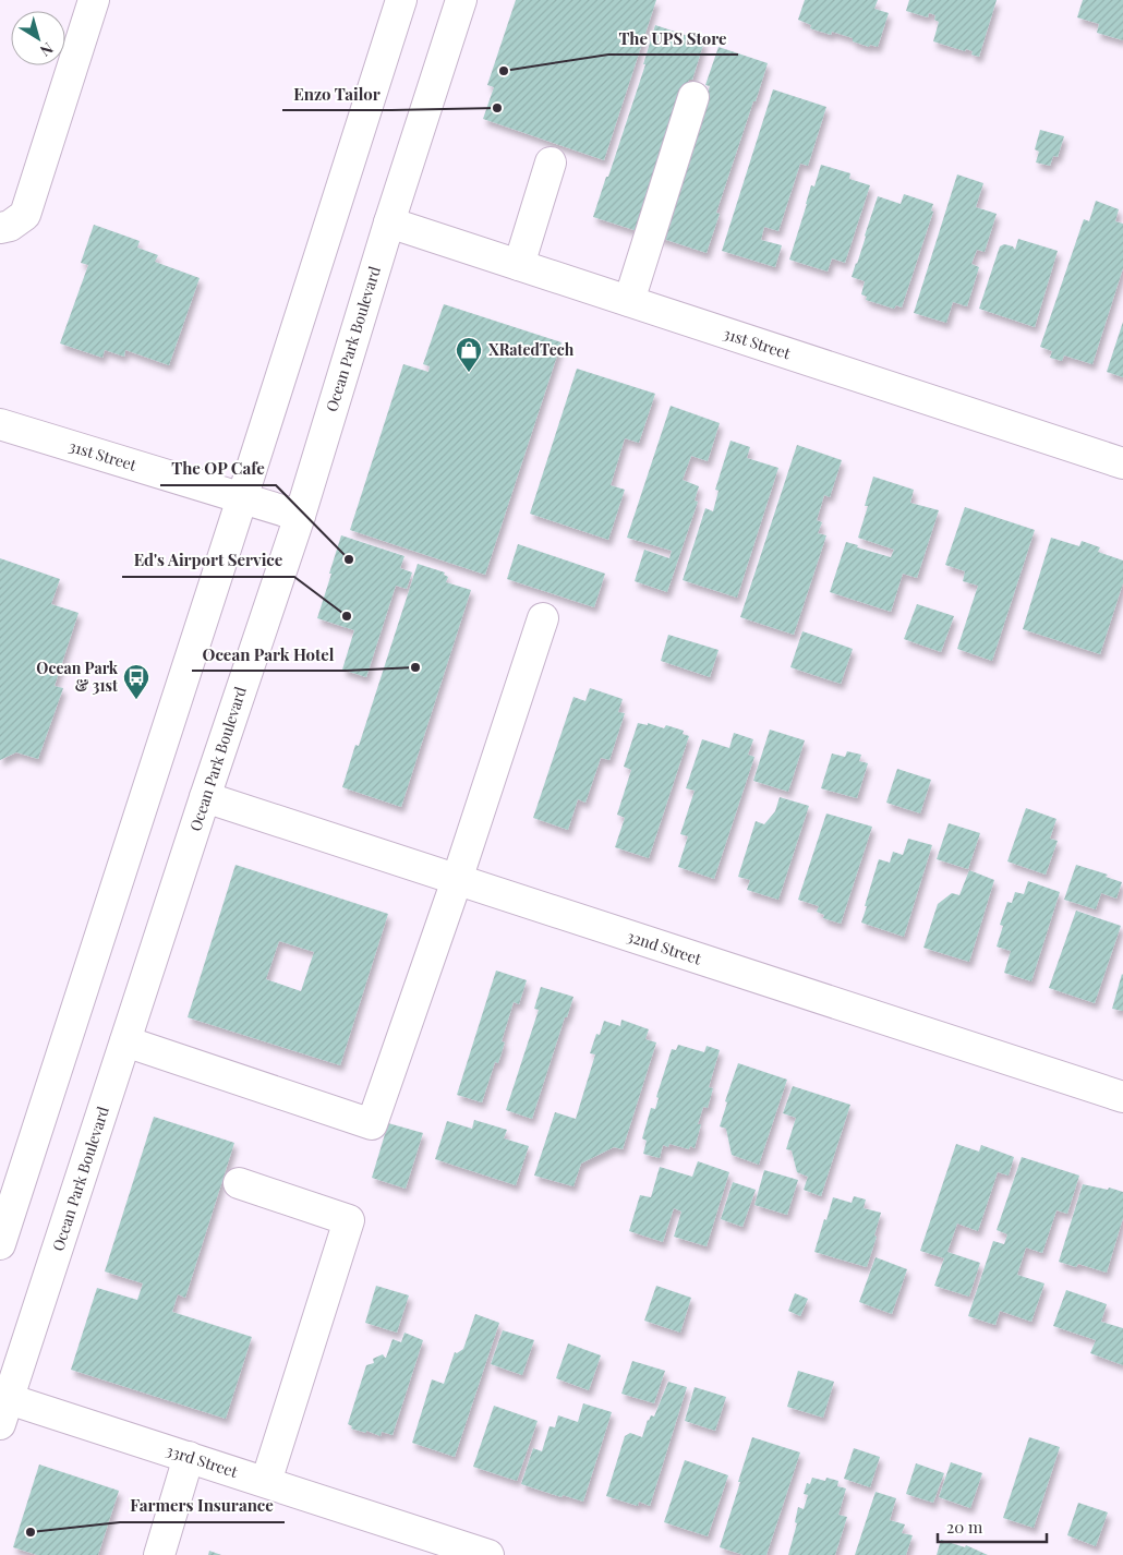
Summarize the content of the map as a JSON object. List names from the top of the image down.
{
  "streets": {
    "street": [
      "Ocean Park Boulevard",
      "31st Street",
      "32nd Street",
      "33rd Street"
    ]
  },
  "crossings": [
    ["Ocean Park Boulevard", "31st Street"],
    ["Ocean Park Boulevard", "32nd Street"],
    ["Ocean Park Boulevard", "33rd Street"]
  ],
  "places": {
    "other": [
      "The UPS Store",
      "Enzo Tailor",
      "The OP Cafe",
      "Ed's Airport Service",
      "Ocean Park Hotel",
      "Farmers Insurance"
    ],
    "shop": ["XRatedTech"],
    "bus stop": ["Ocean Park & 31st"]
  },
  "scale_bar": "20 m",
  "north": "bottom right"
}
